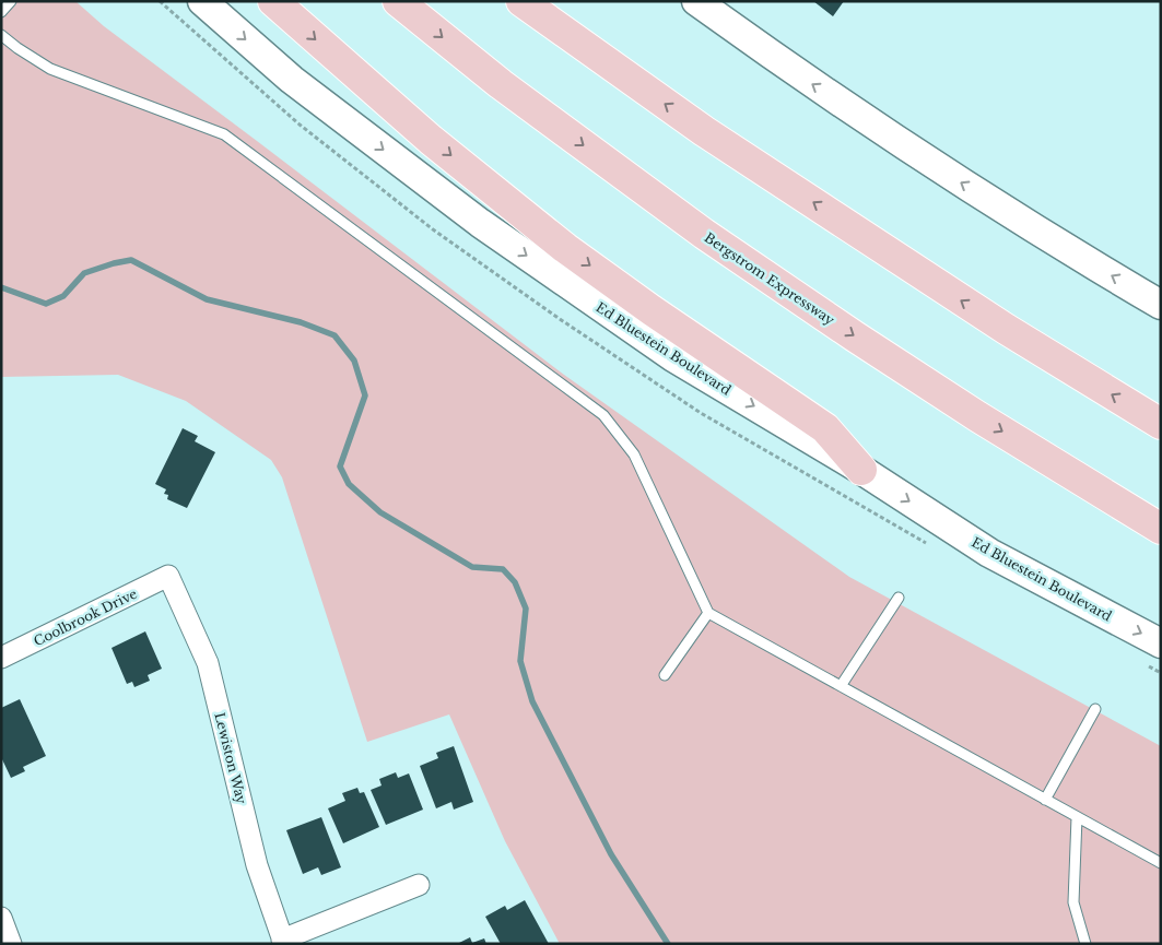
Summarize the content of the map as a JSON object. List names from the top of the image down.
{
  "streets": {
    "highway": ["Bergstrom Expressway"],
    "main road": ["Ed Bluestein Boulevard"],
    "street": ["Coolbrook Drive", "Lewiston Way"]
  },
  "crossings": [
    ["Coolbrook Drive", "Lewiston Way"]
  ],
  "one_way": ["Ed Bluestein Boulevard"]
}
